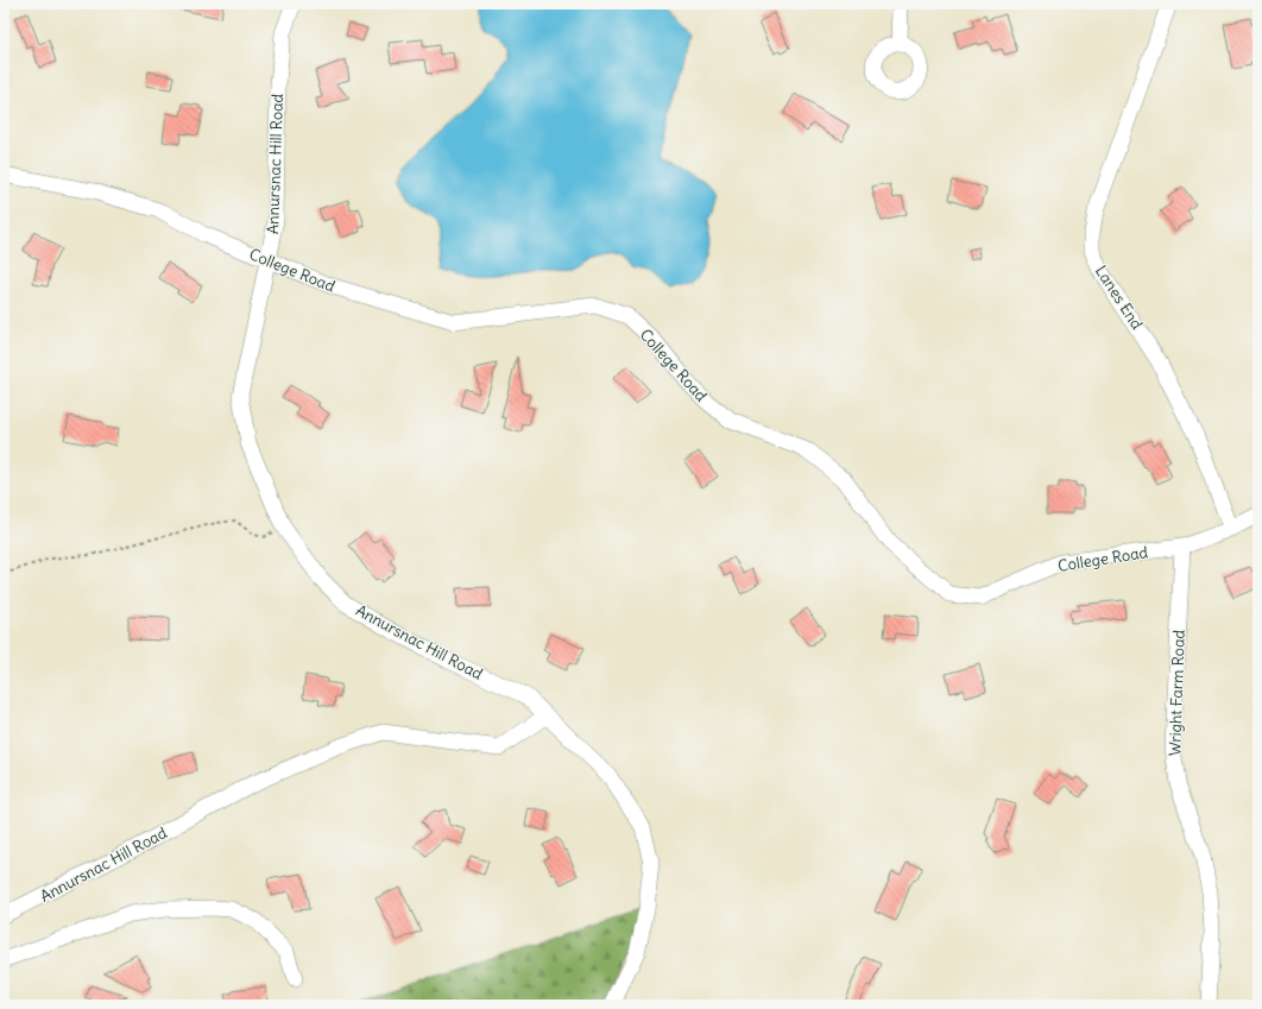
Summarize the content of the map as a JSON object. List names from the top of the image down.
{
  "streets": {
    "street": [
      "Annursnac Hill Road",
      "College Road",
      "Lanes End",
      "Wright Farm Road"
    ]
  },
  "crossings": [
    ["Annursnac Hill Road", "College Road"],
    ["College Road", "Lanes End"],
    ["College Road", "Wright Farm Road"]
  ]
}
